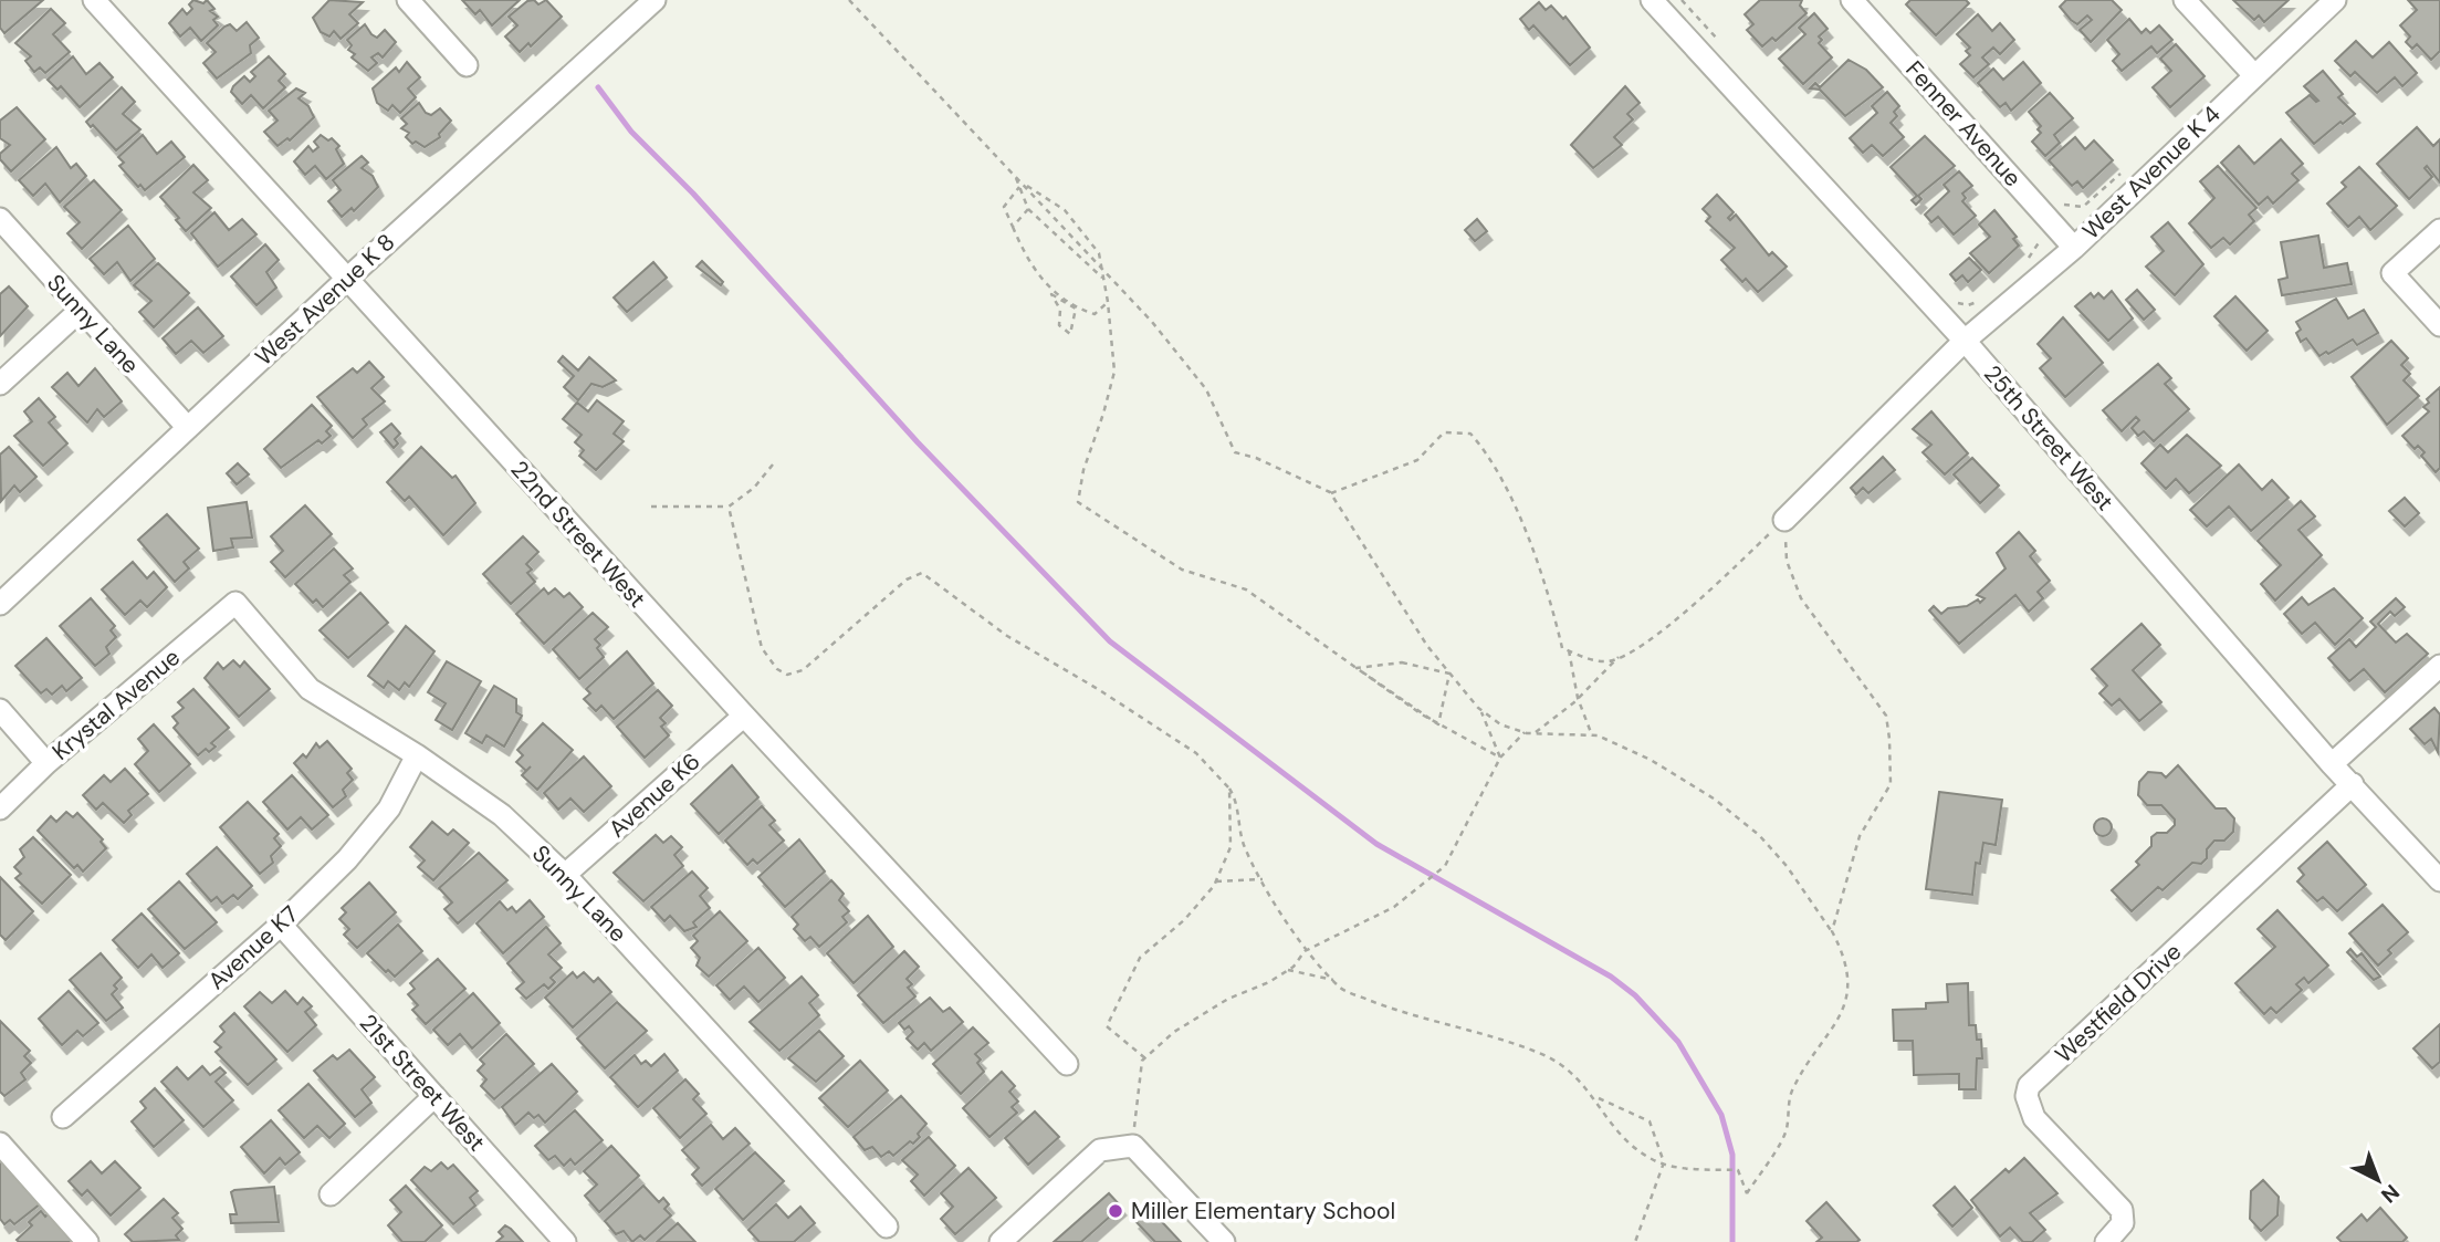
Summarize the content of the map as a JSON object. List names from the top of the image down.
{
  "streets": {
    "street": [
      "Fenner Avenue",
      "West Avenue K 4",
      "West Avenue K 8",
      "Sunny Lane",
      "25th Street West",
      "22nd Street West",
      "Krystal Avenue",
      "Avenue K6",
      "Avenue K7",
      "Westfield Drive",
      "21st Street West"
    ]
  },
  "crossings": [
    ["Fenner Avenue", "West Avenue K 4"],
    ["West Avenue K 4", "25th Street West"],
    ["West Avenue K 8", "Sunny Lane"],
    ["West Avenue K 8", "22nd Street West"],
    ["Sunny Lane", "Krystal Avenue"],
    ["Sunny Lane", "Avenue K6"],
    ["Sunny Lane", "Avenue K7"],
    ["25th Street West", "Westfield Drive"],
    ["22nd Street West", "Avenue K6"],
    ["Avenue K7", "21st Street West"]
  ],
  "places": ["Miller Elementary School"],
  "north": "bottom right"
}
